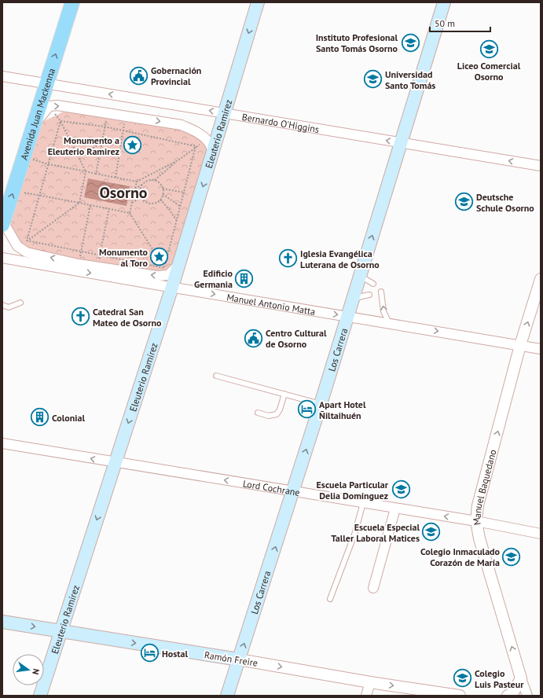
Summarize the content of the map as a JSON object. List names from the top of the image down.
{
  "streets": {
    "main road": [
      "Avenida Juan Mackenna",
      "Eleuterio Ramírez",
      "Los Carrera",
      "Ramón Freire"
    ],
    "street": [
      "Bernardo O'Higgins",
      "Manuel Antonio Matta",
      "Manuel Baquedano",
      "Lord Cochrane"
    ]
  },
  "crossings": [
    ["Avenida Juan Mackenna", "Bernardo O'Higgins"],
    ["Bernardo O'Higgins", "Eleuterio Ramírez"],
    ["Bernardo O'Higgins", "Los Carrera"],
    ["Eleuterio Ramírez", "Manuel Antonio Matta"],
    ["Eleuterio Ramírez", "Lord Cochrane"],
    ["Eleuterio Ramírez", "Ramón Freire"],
    ["Manuel Antonio Matta", "Los Carrera"],
    ["Manuel Antonio Matta", "Manuel Baquedano"],
    ["Los Carrera", "Lord Cochrane"],
    ["Los Carrera", "Ramón Freire"],
    ["Manuel Baquedano", "Lord Cochrane"]
  ],
  "one_way": [
    "Avenida Juan Mackenna",
    "Bernardo O'Higgins",
    "Eleuterio Ramírez",
    "Los Carrera",
    "Manuel Baquedano",
    "Lord Cochrane",
    "Ramón Freire"
  ],
  "districts": ["Osorno"],
  "places": {
    "school or university": [
      "Instituto Profesional Santo Tomás Osorno",
      "Liceo Comercial Osorno",
      "Universidad Santo Tomás",
      "Deutsche Schule Osorno",
      "Escuela Particular Delia Domínguez",
      "Escuela Especial Taller Laboral Matices",
      "Colegio Inmaculado Corazón de María",
      "Colegio Luis Pasteur"
    ],
    "public building": ["Gobernación Provincial", "Centro Cultural de Osorno"],
    "place": ["Monumento a Eleuterio Ramirez", "Monumento al Toro"],
    "church": ["Iglesia Evangélica Luterana de Osorno", "Catedral San Mateo de Osorno"],
    "building": ["Edificio Germania", "Colonial"],
    "hotel": ["Apart Hotel Ñiltaihuén", "Hostal"]
  },
  "scale_bar": "50 m",
  "north": "right"
}
